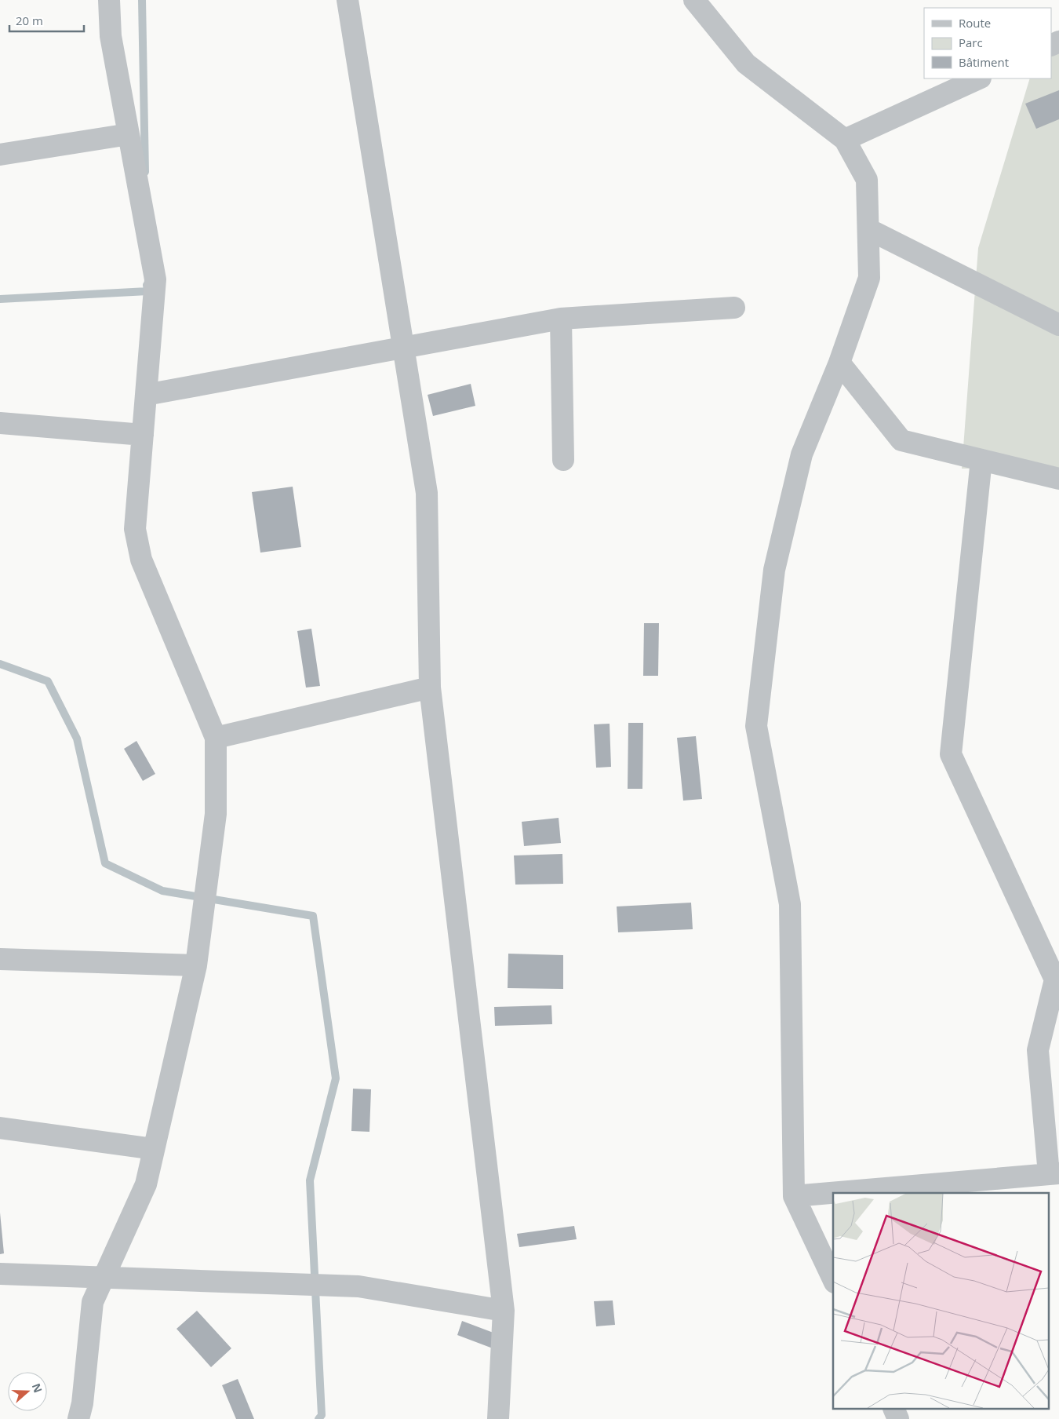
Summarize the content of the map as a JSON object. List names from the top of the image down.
{
  "legend": ["Route", "Parc", "Bâtiment"],
  "scale_bar": "20 m",
  "north": "right"
}
